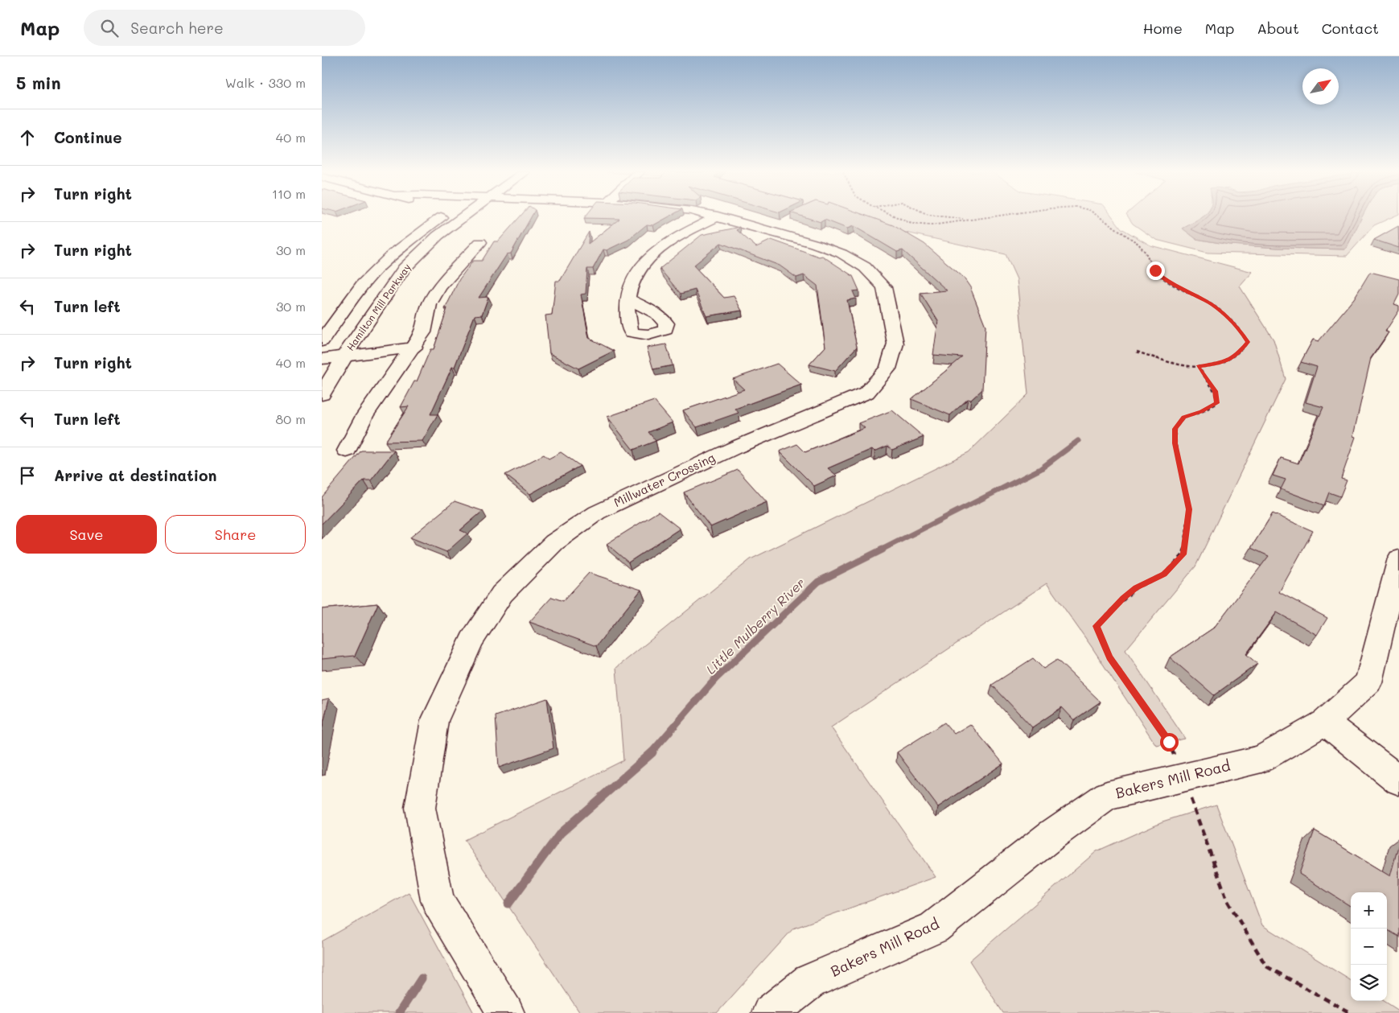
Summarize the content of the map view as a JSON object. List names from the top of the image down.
{
  "streets": {
    "street": ["Hamilton Mill Parkway", "Millwater Crossing", "Bakers Mill Road"]
  },
  "water": ["Little Mulberry River"],
  "north": "top right",
  "page": {
    "header": "Map",
    "search": "Search here",
    "nav": [
      "Home",
      "Map",
      "About",
      "Contact"
    ],
    "heading": ["5 min", "Walk · 330 m"],
    "list": [
      ["Continue", "40 m"],
      ["Turn right", "110 m"],
      ["Turn right", "30 m"],
      ["Turn left", "30 m"],
      ["Turn right", "40 m"],
      ["Turn left", "80 m"],
      "Arrive at destination"
    ],
    "buttons": ["Save", "Share"],
    "map_buttons": ["+", "−"]
  }
}
